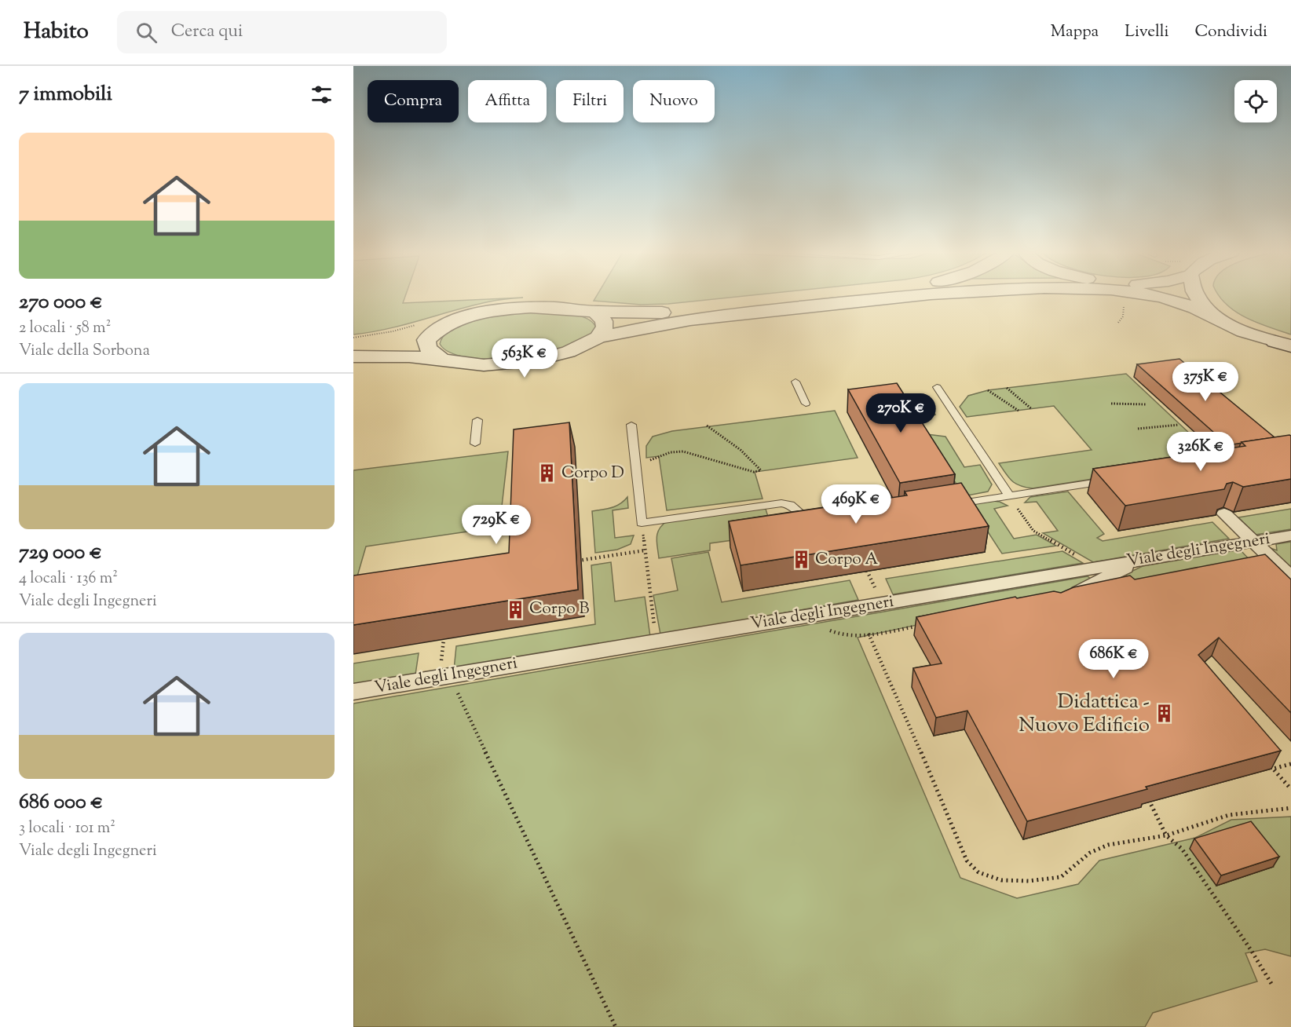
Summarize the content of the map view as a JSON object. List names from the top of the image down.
{
  "streets": {
    "street": ["Viale degli Ingegneri"]
  },
  "places": {
    "building": [
      "Corpo D",
      "Corpo A",
      "Corpo B",
      "Didattica - Nuovo Edificio"
    ]
  },
  "page": {
    "header": "Habito",
    "search": "Cerca qui",
    "nav": ["Mappa", "Livelli", "Condividi"],
    "heading": "7 immobili",
    "chip": [
      "Compra",
      "Affitta",
      "Filtri",
      "Nuovo"
    ],
    "list": [
      {
        "name": "270 000 €",
        "note": "2 locali · 58 m² · Viale della Sorbona"
      },
      {
        "name": "729 000 €",
        "note": "4 locali · 136 m² · Viale degli Ingegneri"
      },
      {
        "name": "686 000 €",
        "note": "3 locali · 101 m² · Viale degli Ingegneri"
      }
    ],
    "price": [
      "563K €",
      "375K €",
      "270K €",
      "326K €",
      "469K €",
      "729K €",
      "686K €"
    ]
  }
}
